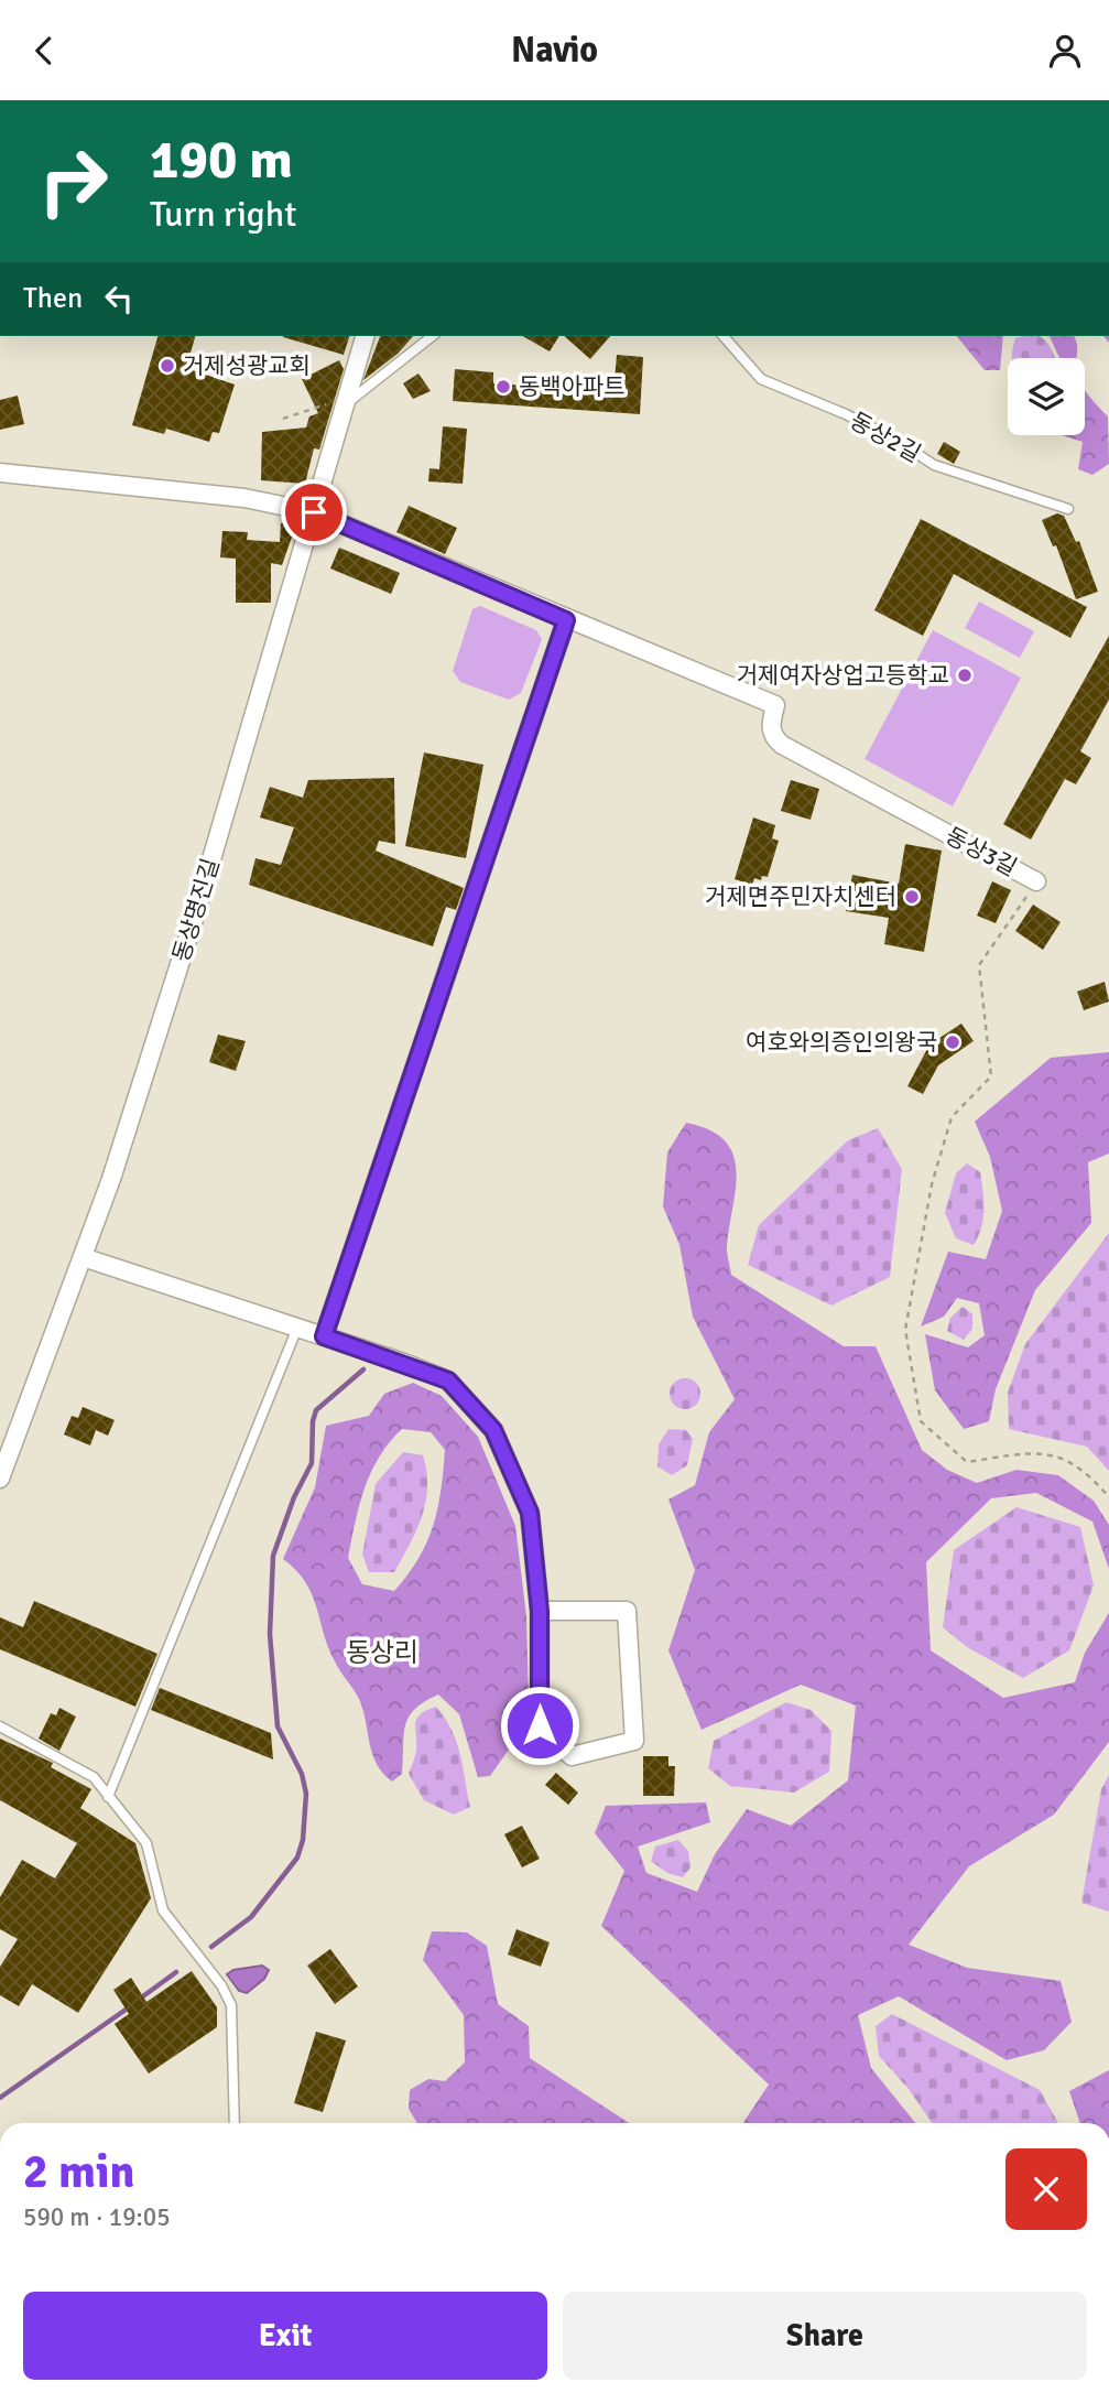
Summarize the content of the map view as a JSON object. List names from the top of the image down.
{
  "streets": {
    "street": ["동상3길", "동상명진길"],
    "lane": ["동상2길"]
  },
  "crossings": [
    ["동상3길", "동상명진길"]
  ],
  "districts": ["동상리"],
  "places": [
    "거제성광교회",
    "동백아파트",
    "거제여자상업고등학교",
    "거제면주민자치센터",
    "여호와의증인의왕국"
  ],
  "page": {
    "header": "Navio",
    "turn": ["190 m", "Turn right"],
    "then": "Then",
    "heading": ["2 min", "590 m · 19:05"],
    "buttons": ["Exit", "Share"]
  }
}
